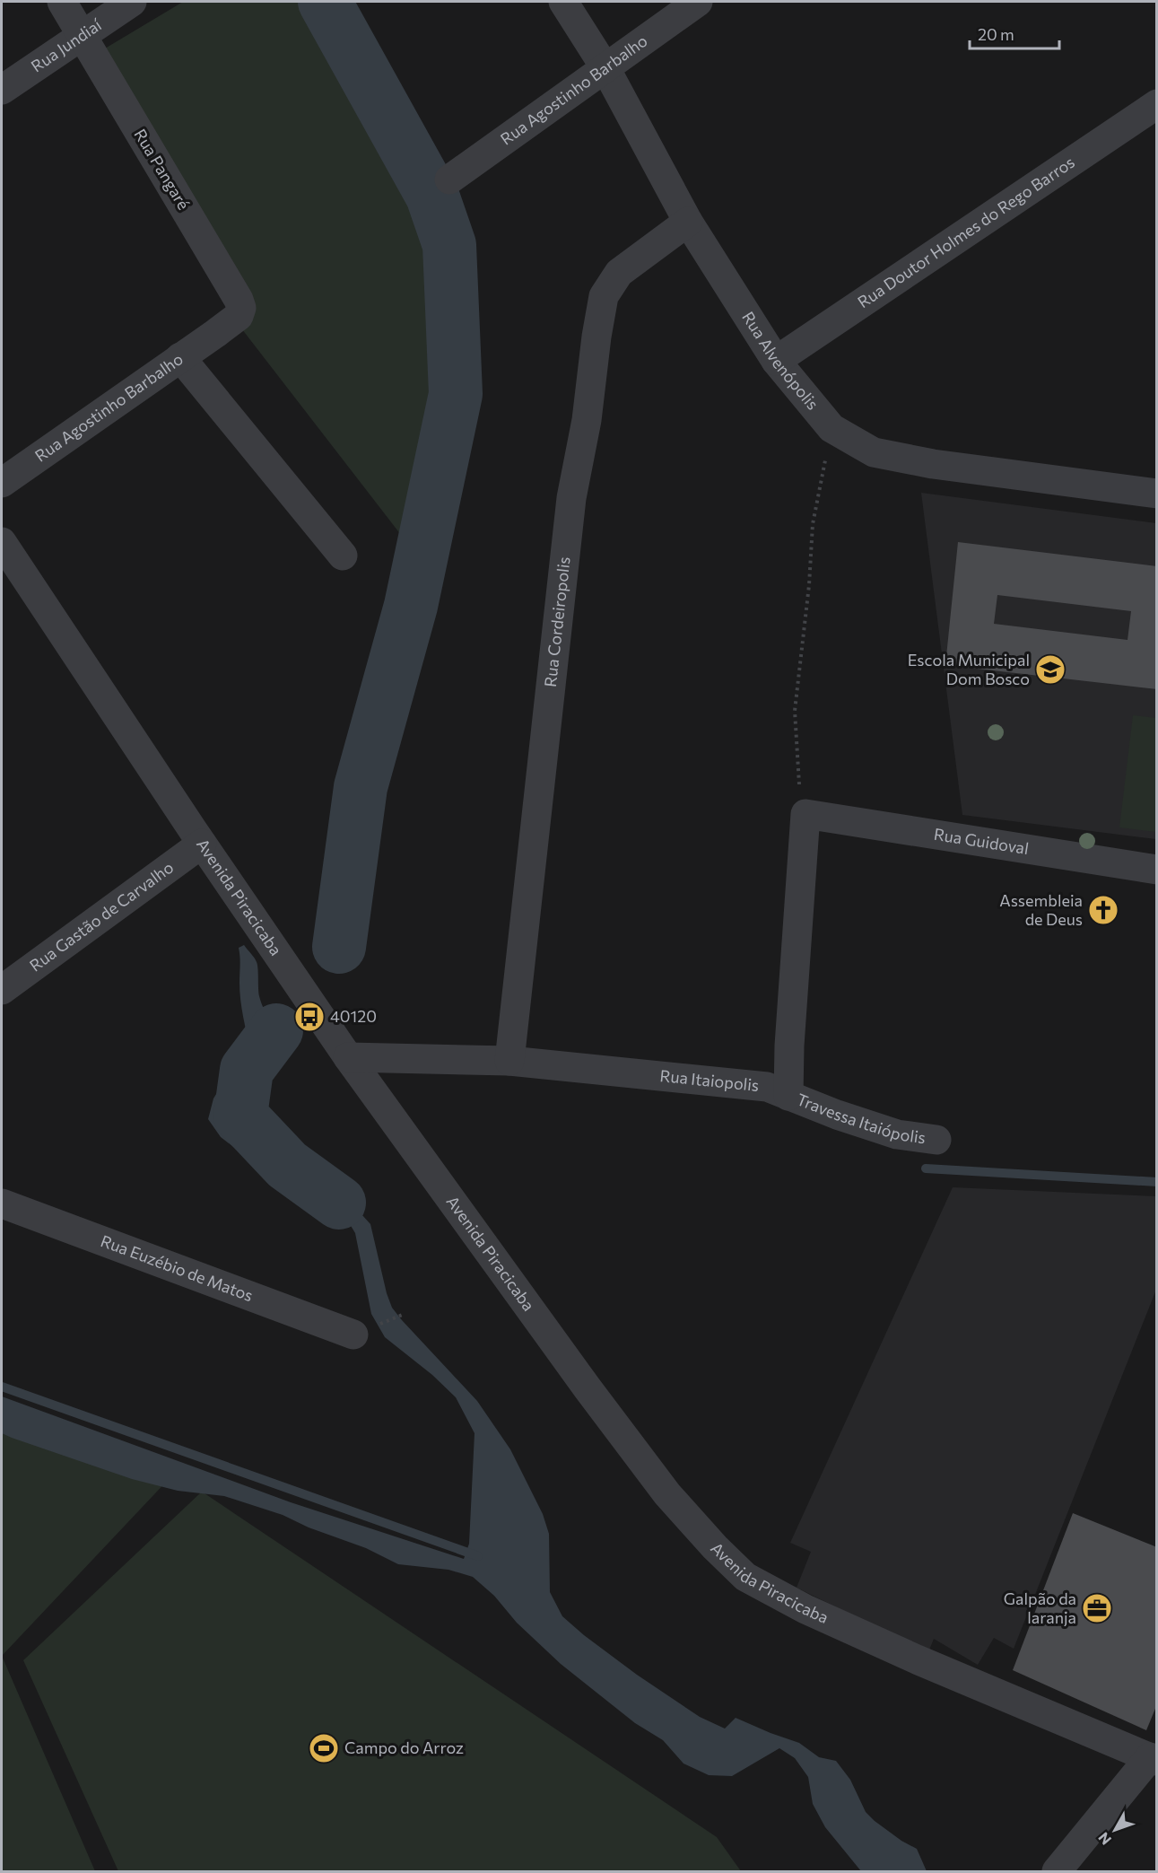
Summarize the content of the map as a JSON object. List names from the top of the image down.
{
  "streets": {
    "street": [
      "Rua Jundiaí",
      "Rua Agostinho Barbalho",
      "Rua Pangaré",
      "Rua Doutor Holmes do Rego Barros",
      "Rua Alvenópolis",
      "Rua Cordeiropolis",
      "Rua Guidoval",
      "Avenida Piracicaba",
      "Rua Gastão de Carvalho",
      "Rua Itaiopolis",
      "Travessa Itaiópolis",
      "Rua Euzébio de Matos"
    ]
  },
  "crossings": [
    ["Rua Jundiaí", "Rua Pangaré"],
    ["Rua Agostinho Barbalho", "Rua Pangaré"],
    ["Rua Agostinho Barbalho", "Rua Alvenópolis"],
    ["Rua Doutor Holmes do Rego Barros", "Rua Alvenópolis"],
    ["Rua Alvenópolis", "Rua Cordeiropolis"],
    ["Rua Cordeiropolis", "Rua Itaiopolis"],
    ["Avenida Piracicaba", "Rua Gastão de Carvalho"],
    ["Avenida Piracicaba", "Rua Itaiopolis"],
    ["Rua Itaiopolis", "Travessa Itaiópolis"]
  ],
  "places": {
    "school or university": ["Escola Municipal Dom Bosco"],
    "church": ["Assembleia de Deus"],
    "bus stop": ["40120"],
    "office": ["Galpão da laranja"],
    "sports": ["Campo do Arroz"]
  },
  "scale_bar": "20 m",
  "north": "bottom left"
}
